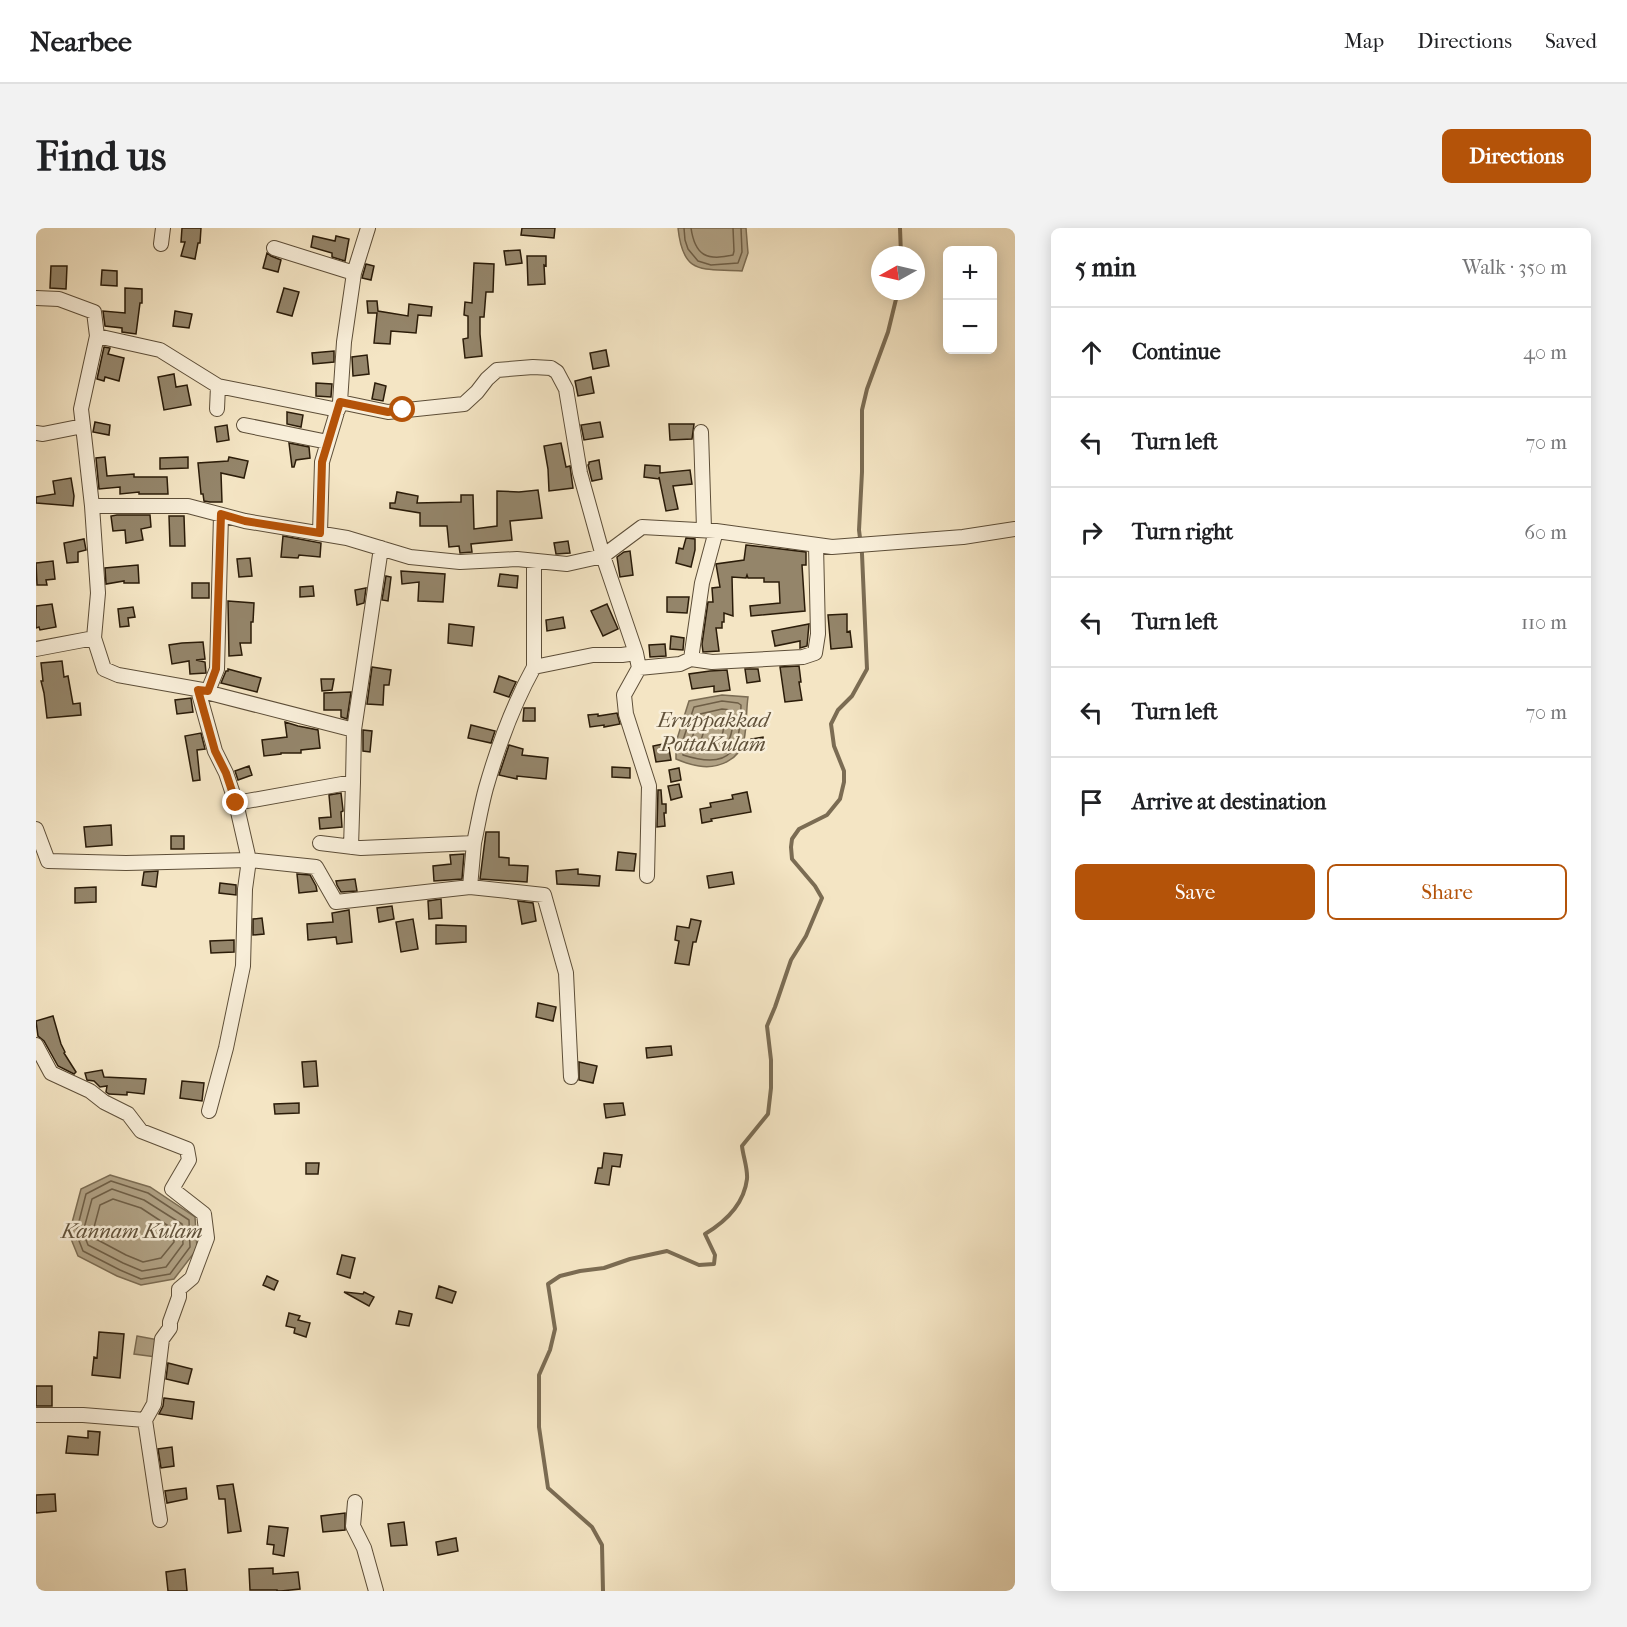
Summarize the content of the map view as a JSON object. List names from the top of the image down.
{
  "water": ["Eruppakkad PottaKulam", "Kannam Kulam"],
  "north": "left",
  "page": {
    "header": "Nearbee",
    "nav": ["Map", "Directions", "Saved"],
    "buttons": [
      "Directions",
      ["Save", "Share"]
    ],
    "title": "Find us",
    "heading": ["5 min", "Walk · 350 m"],
    "map_buttons": ["+", "−"],
    "list": [
      ["Continue", "40 m"],
      ["Turn left", "70 m"],
      ["Turn right", "60 m"],
      ["Turn left", "110 m"],
      ["Turn left", "70 m"],
      "Arrive at destination"
    ]
  }
}
